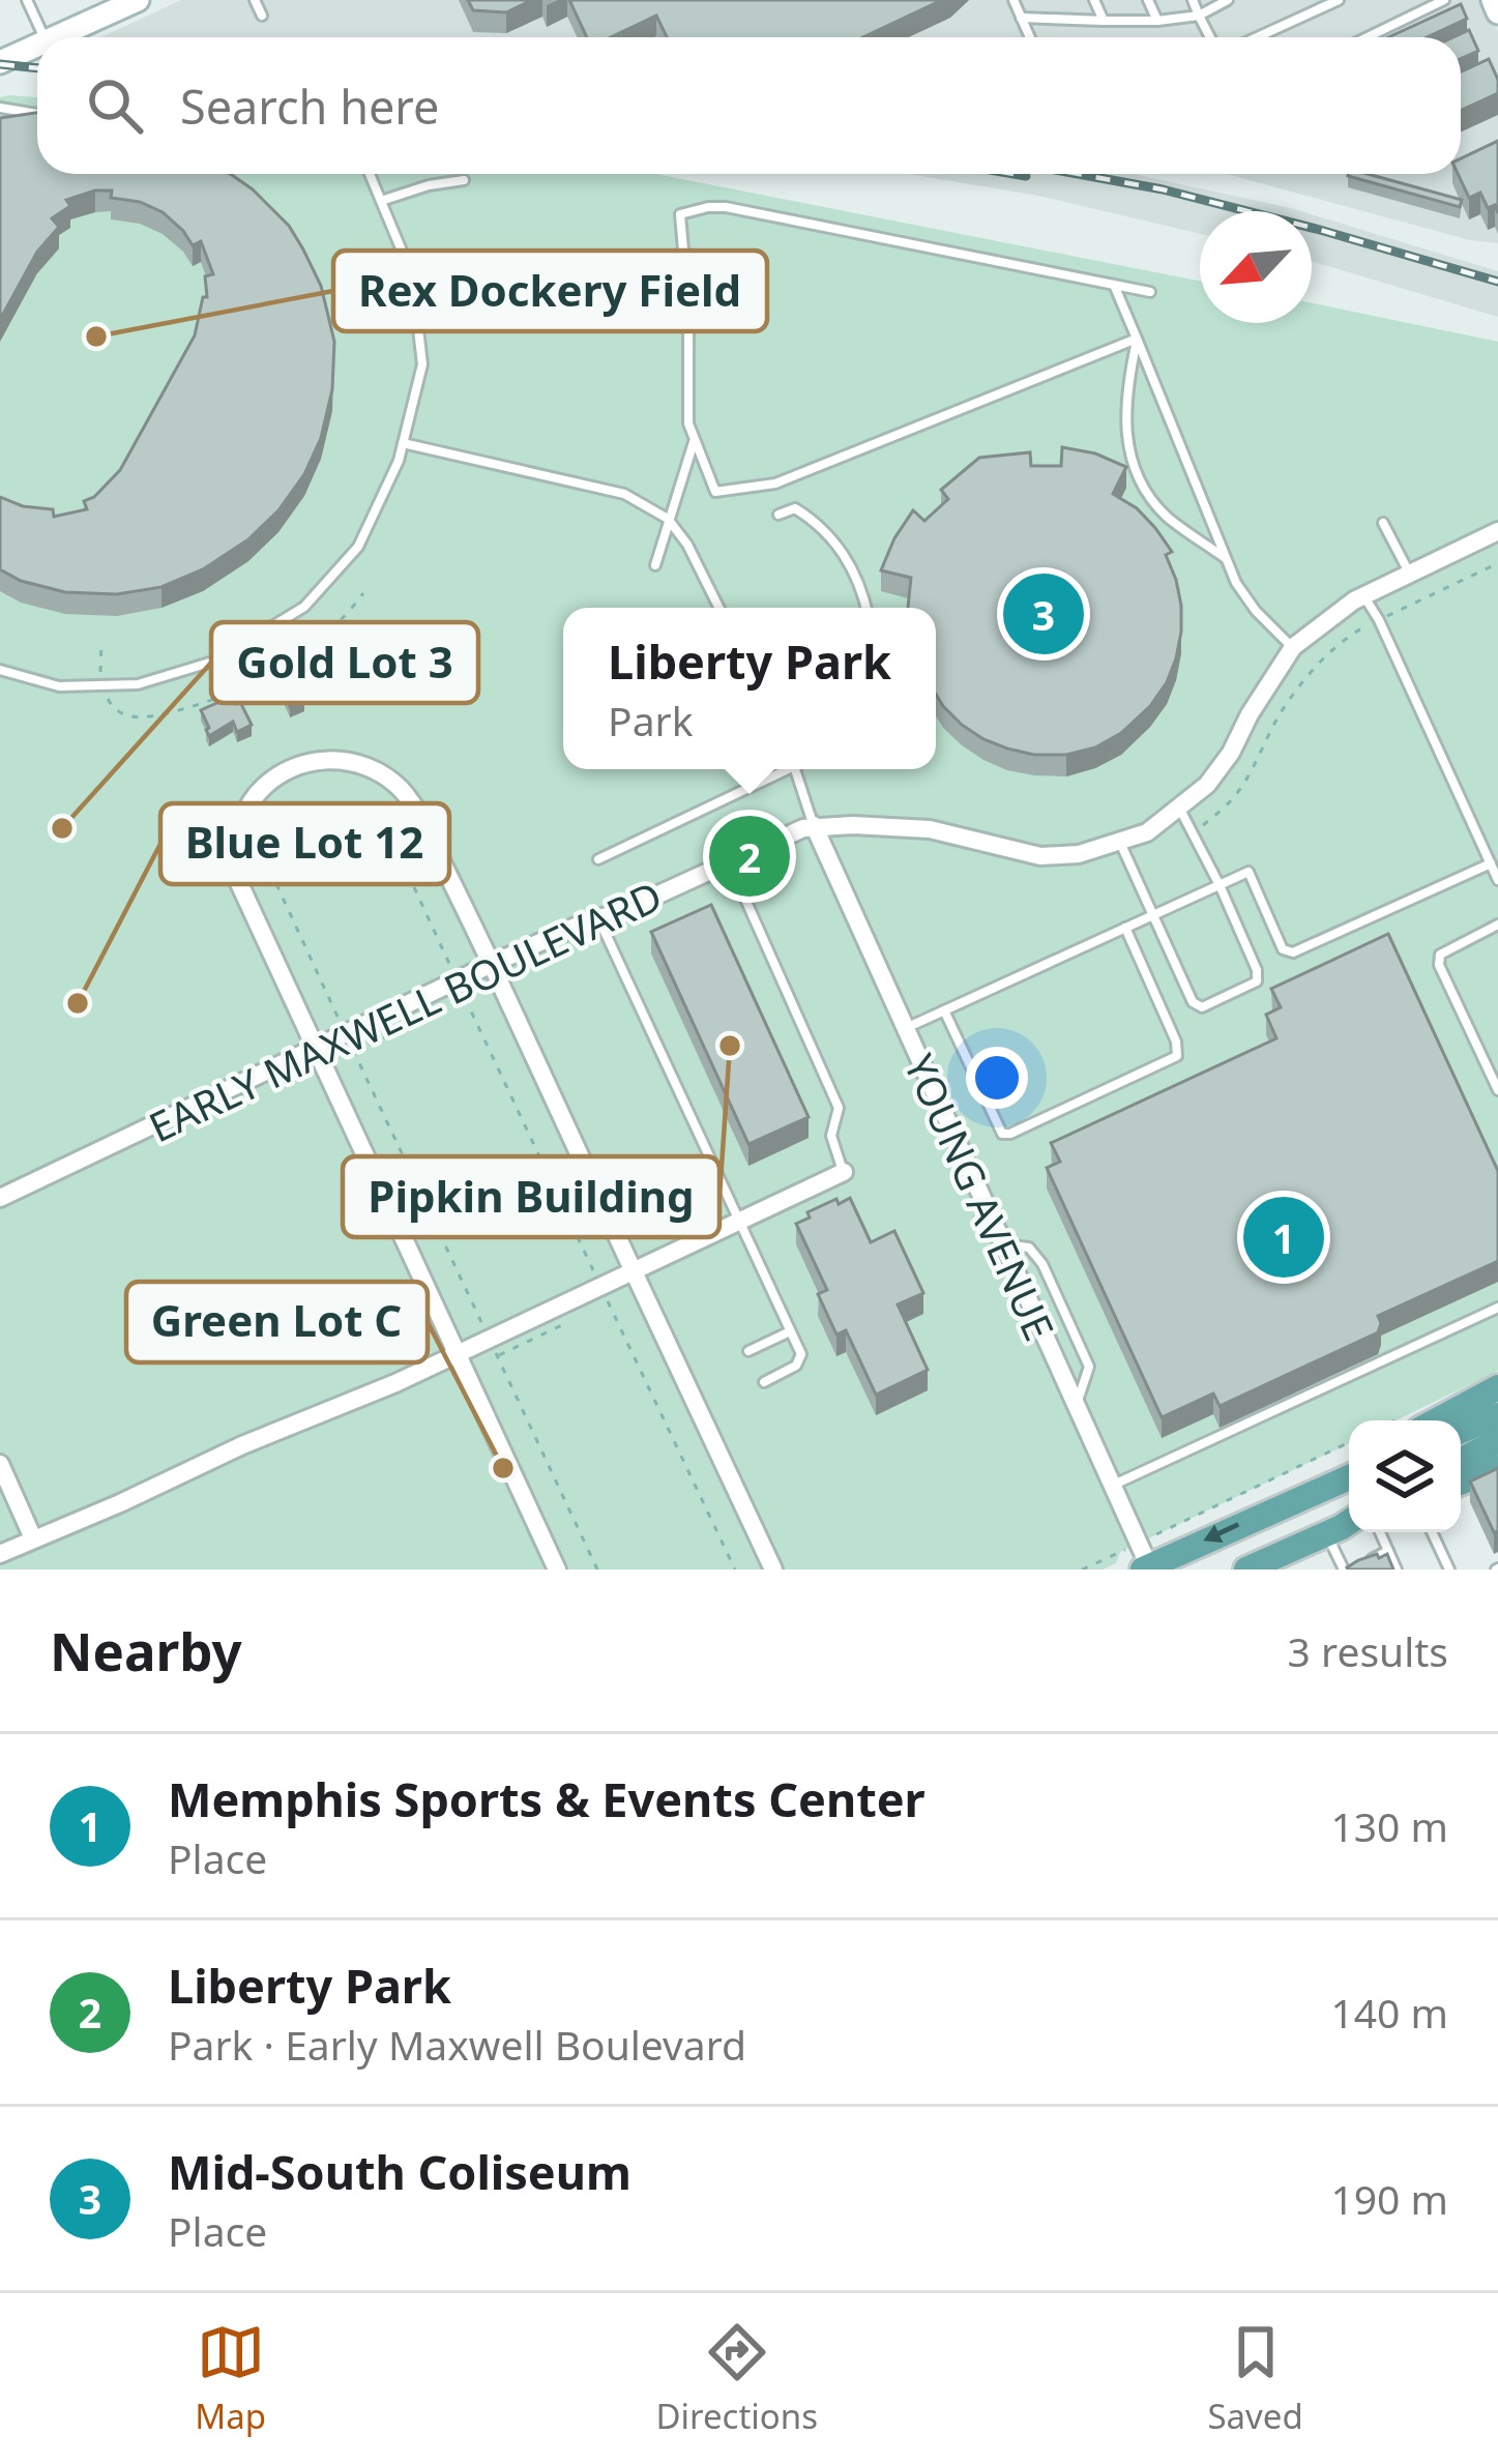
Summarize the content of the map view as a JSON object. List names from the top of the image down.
{
  "streets": {
    "street": ["EARLY MAXWELL BOULEVARD", "YOUNG AVENUE"]
  },
  "crossings": [
    ["EARLY MAXWELL BOULEVARD", "YOUNG AVENUE"]
  ],
  "places": [
    "Rex Dockery Field",
    "Gold Lot 3",
    "Blue Lot 12",
    "Pipkin Building",
    "Green Lot C"
  ],
  "north": "bottom left",
  "page": {
    "search": "Search here",
    "pins": ["3", "2", "1"],
    "popup": ["Liberty Park", "Park"],
    "heading": ["Nearby", "3 results"],
    "list": [
      {
        "mark": "1",
        "name": "Memphis Sports & Events Center",
        "note": "Place",
        "value": "130 m"
      },
      {
        "mark": "2",
        "name": "Liberty Park",
        "note": "Park · Early Maxwell Boulevard",
        "value": "140 m"
      },
      {
        "mark": "3",
        "name": "Mid-South Coliseum",
        "note": "Place",
        "value": "190 m"
      }
    ],
    "nav": ["Map", "Directions", "Saved"]
  }
}
